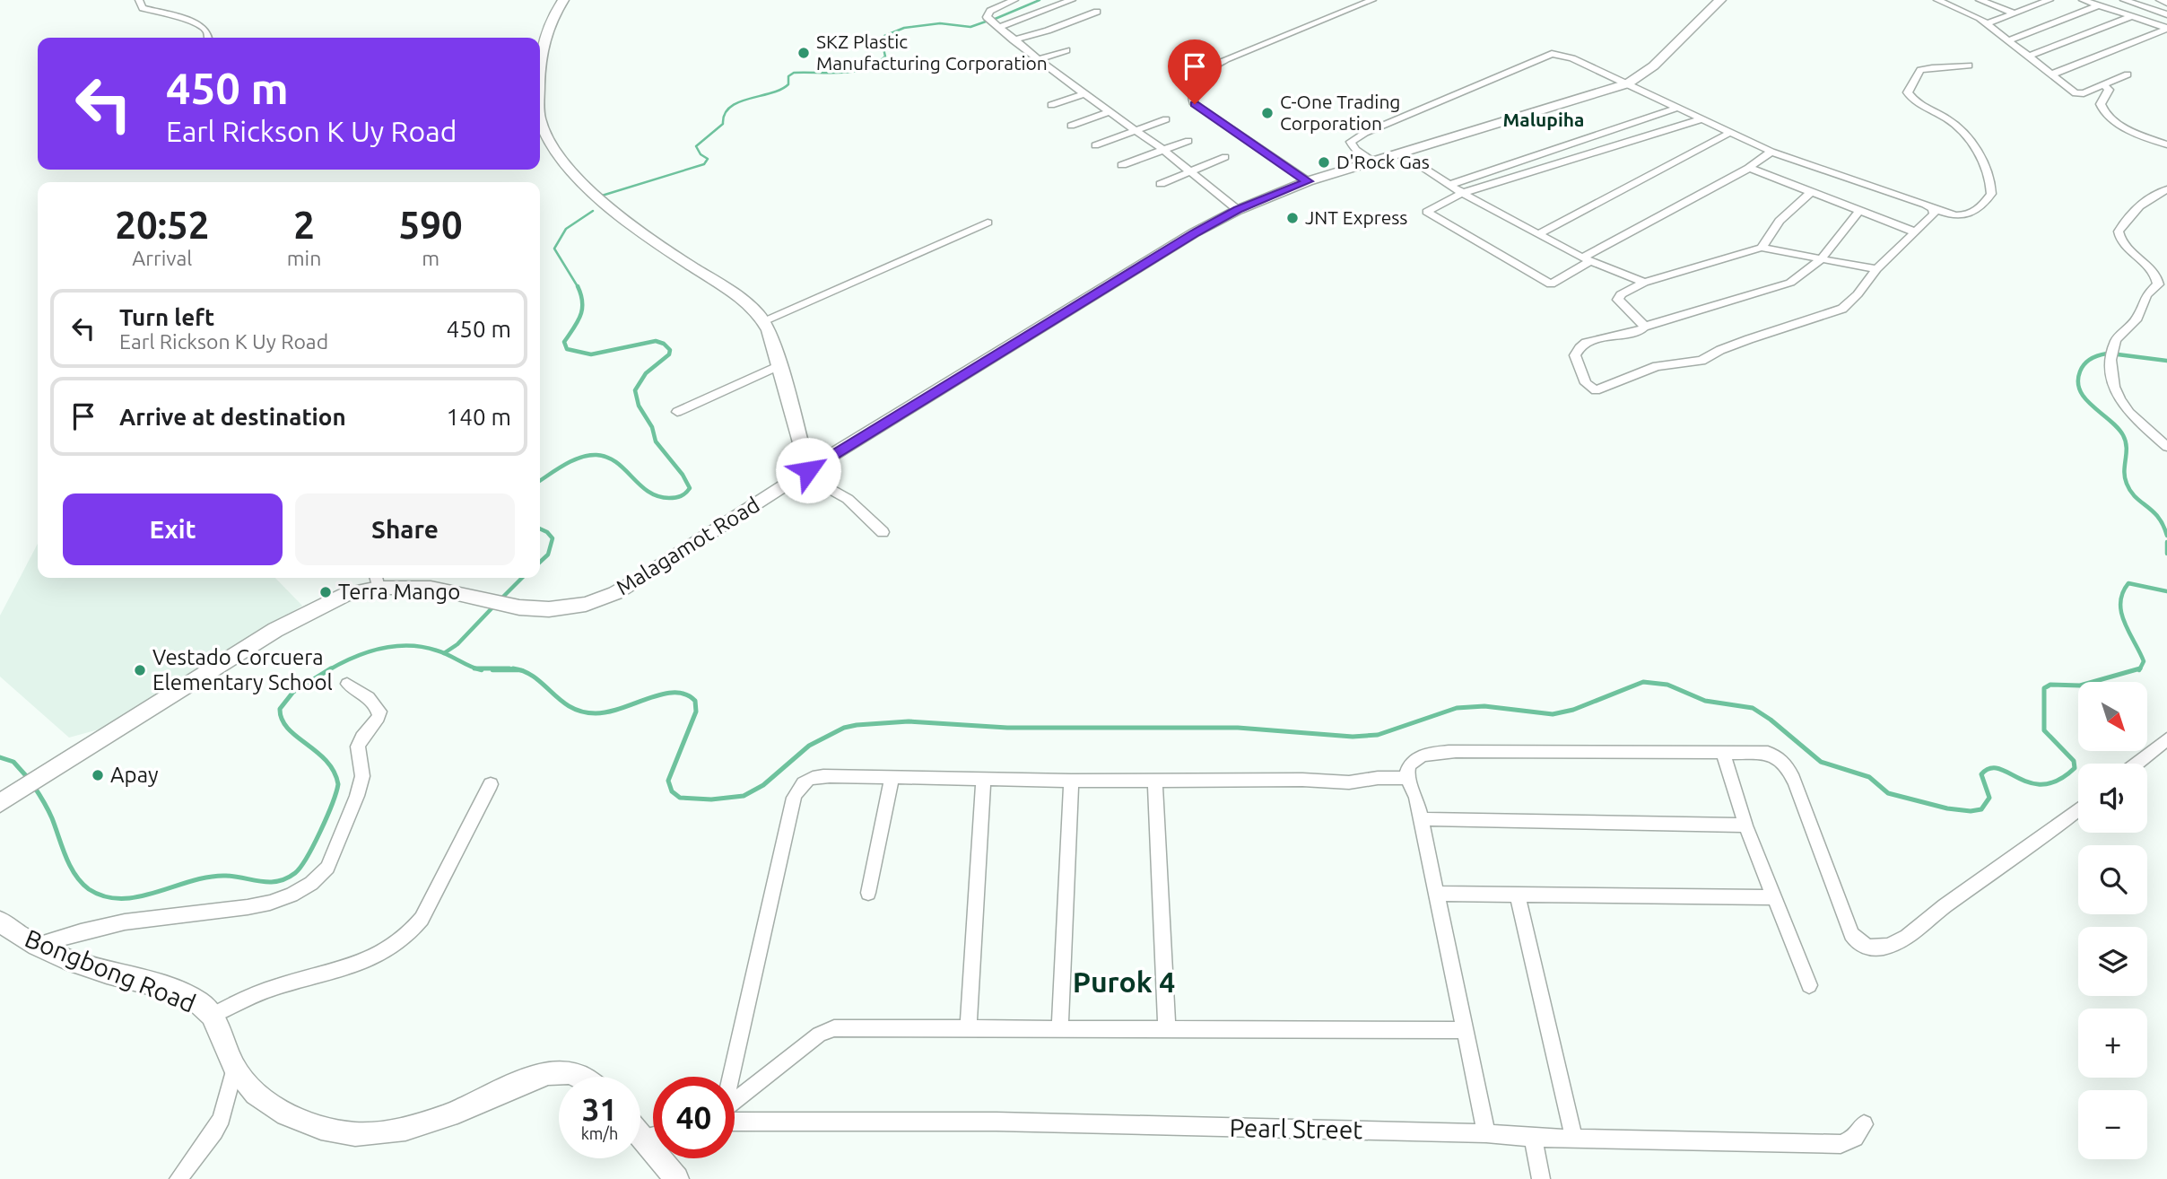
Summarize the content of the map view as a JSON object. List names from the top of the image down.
{
  "streets": {
    "street": ["Malagamot Road", "Bongbong Road", "Pearl Street"]
  },
  "districts": ["Malupiha", "Purok 4"],
  "places": [
    "SKZ Plastic Manufacturing Corporation",
    "C-One Trading Corporation",
    "D'Rock Gas",
    "JNT Express",
    "Terra Mango",
    "Vestado Corcuera Elementary School",
    "Apay"
  ],
  "north": "bottom right",
  "page": {
    "turn": ["450 m", "Earl Rickson K Uy Road"],
    "eta": [
      "20:52",
      "Arrival",
      "2",
      "min",
      "590",
      "m"
    ],
    "list": [
      {
        "name": "Turn left",
        "note": "Earl Rickson K Uy Road",
        "value": "450 m"
      },
      {
        "name": "Arrive at destination",
        "value": "140 m"
      }
    ],
    "buttons": ["Exit", "Share"],
    "map_buttons": ["+", "−"],
    "speed": "31 km/h",
    "limit": "40"
  }
}
